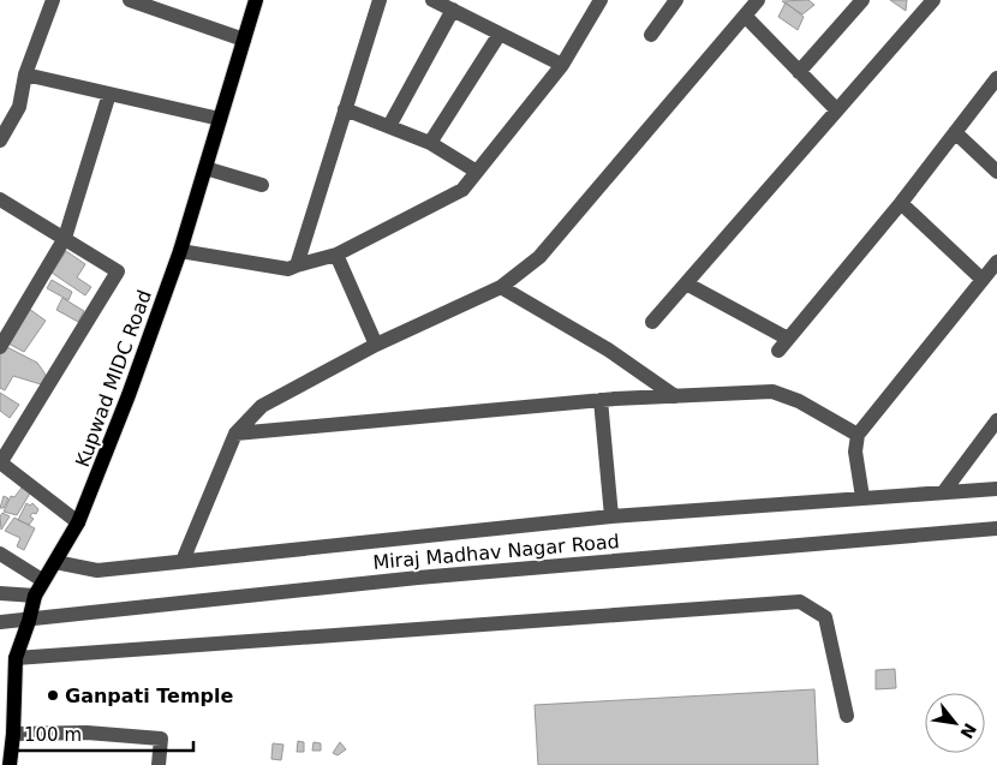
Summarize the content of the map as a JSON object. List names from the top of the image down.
{
  "streets": {
    "main road": ["Kupwad MIDC Road"],
    "street": ["Miraj Madhav Nagar Road"]
  },
  "crossings": [
    ["Kupwad MIDC Road", "Miraj Madhav Nagar Road"]
  ],
  "places": ["Ganpati Temple"],
  "scale_bar": "100 m",
  "north": "bottom right"
}
